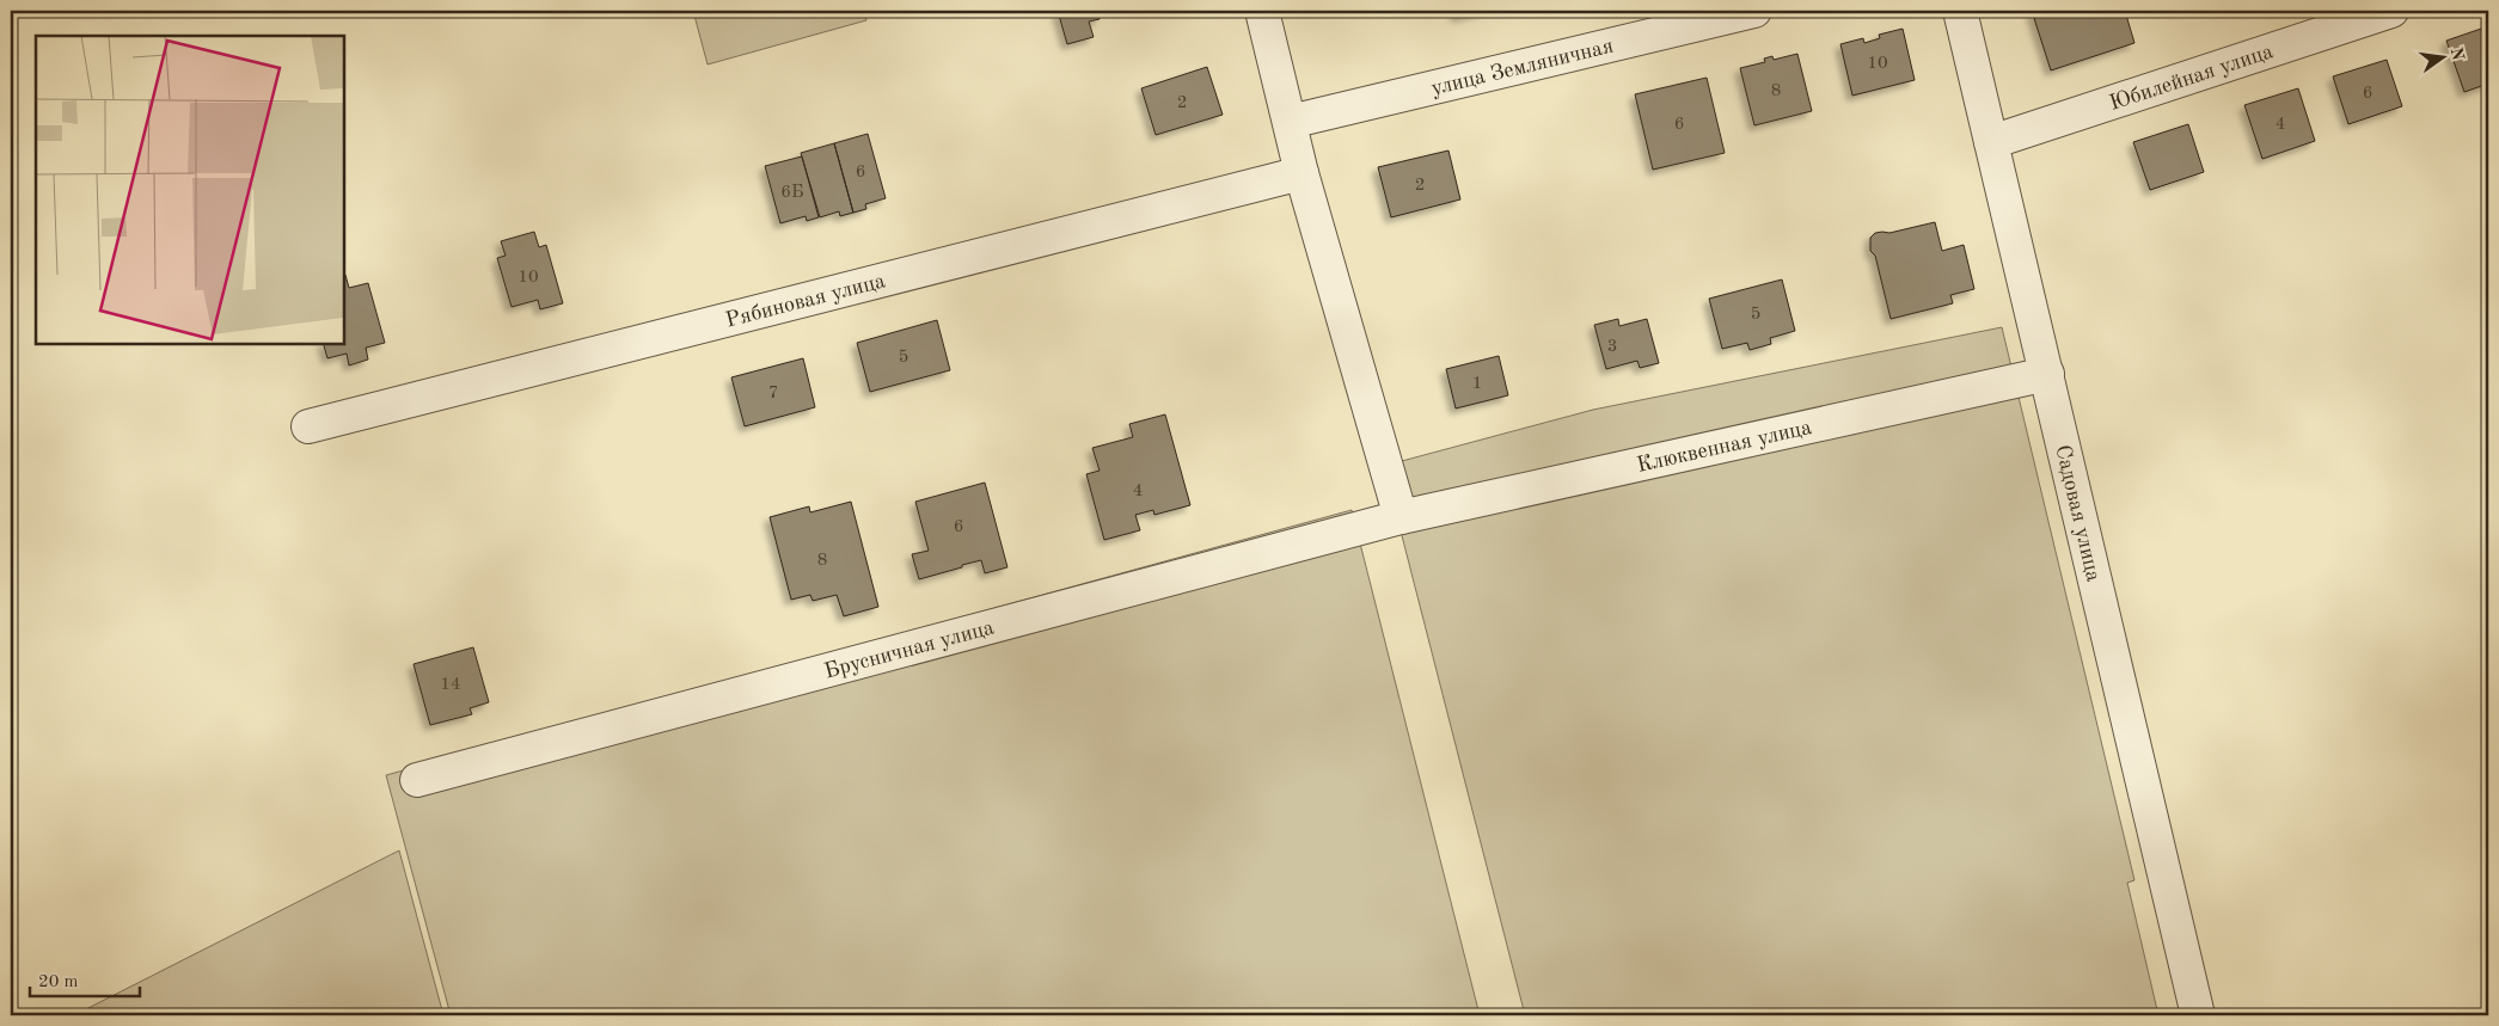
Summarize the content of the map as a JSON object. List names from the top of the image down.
{
  "streets": {
    "street": [
      "улица Земляничная",
      "Юбилейная улица",
      "Рябиновая улица",
      "Клюквенная улица",
      "Садовая улица",
      "Брусничная улица"
    ]
  },
  "crossings": [
    ["Юбилейная улица", "Садовая улица"],
    ["Клюквенная улица", "Садовая улица"],
    ["Клюквенная улица", "Брусничная улица"]
  ],
  "house_numbers": [
    "10",
    "8",
    "6",
    "2",
    "6",
    "4",
    "6",
    "2",
    "6Б",
    "10",
    "5",
    "3",
    "5",
    "1",
    "7",
    "4",
    "6",
    "8",
    "14"
  ],
  "scale_bar": "20 m",
  "north": "right"
}
